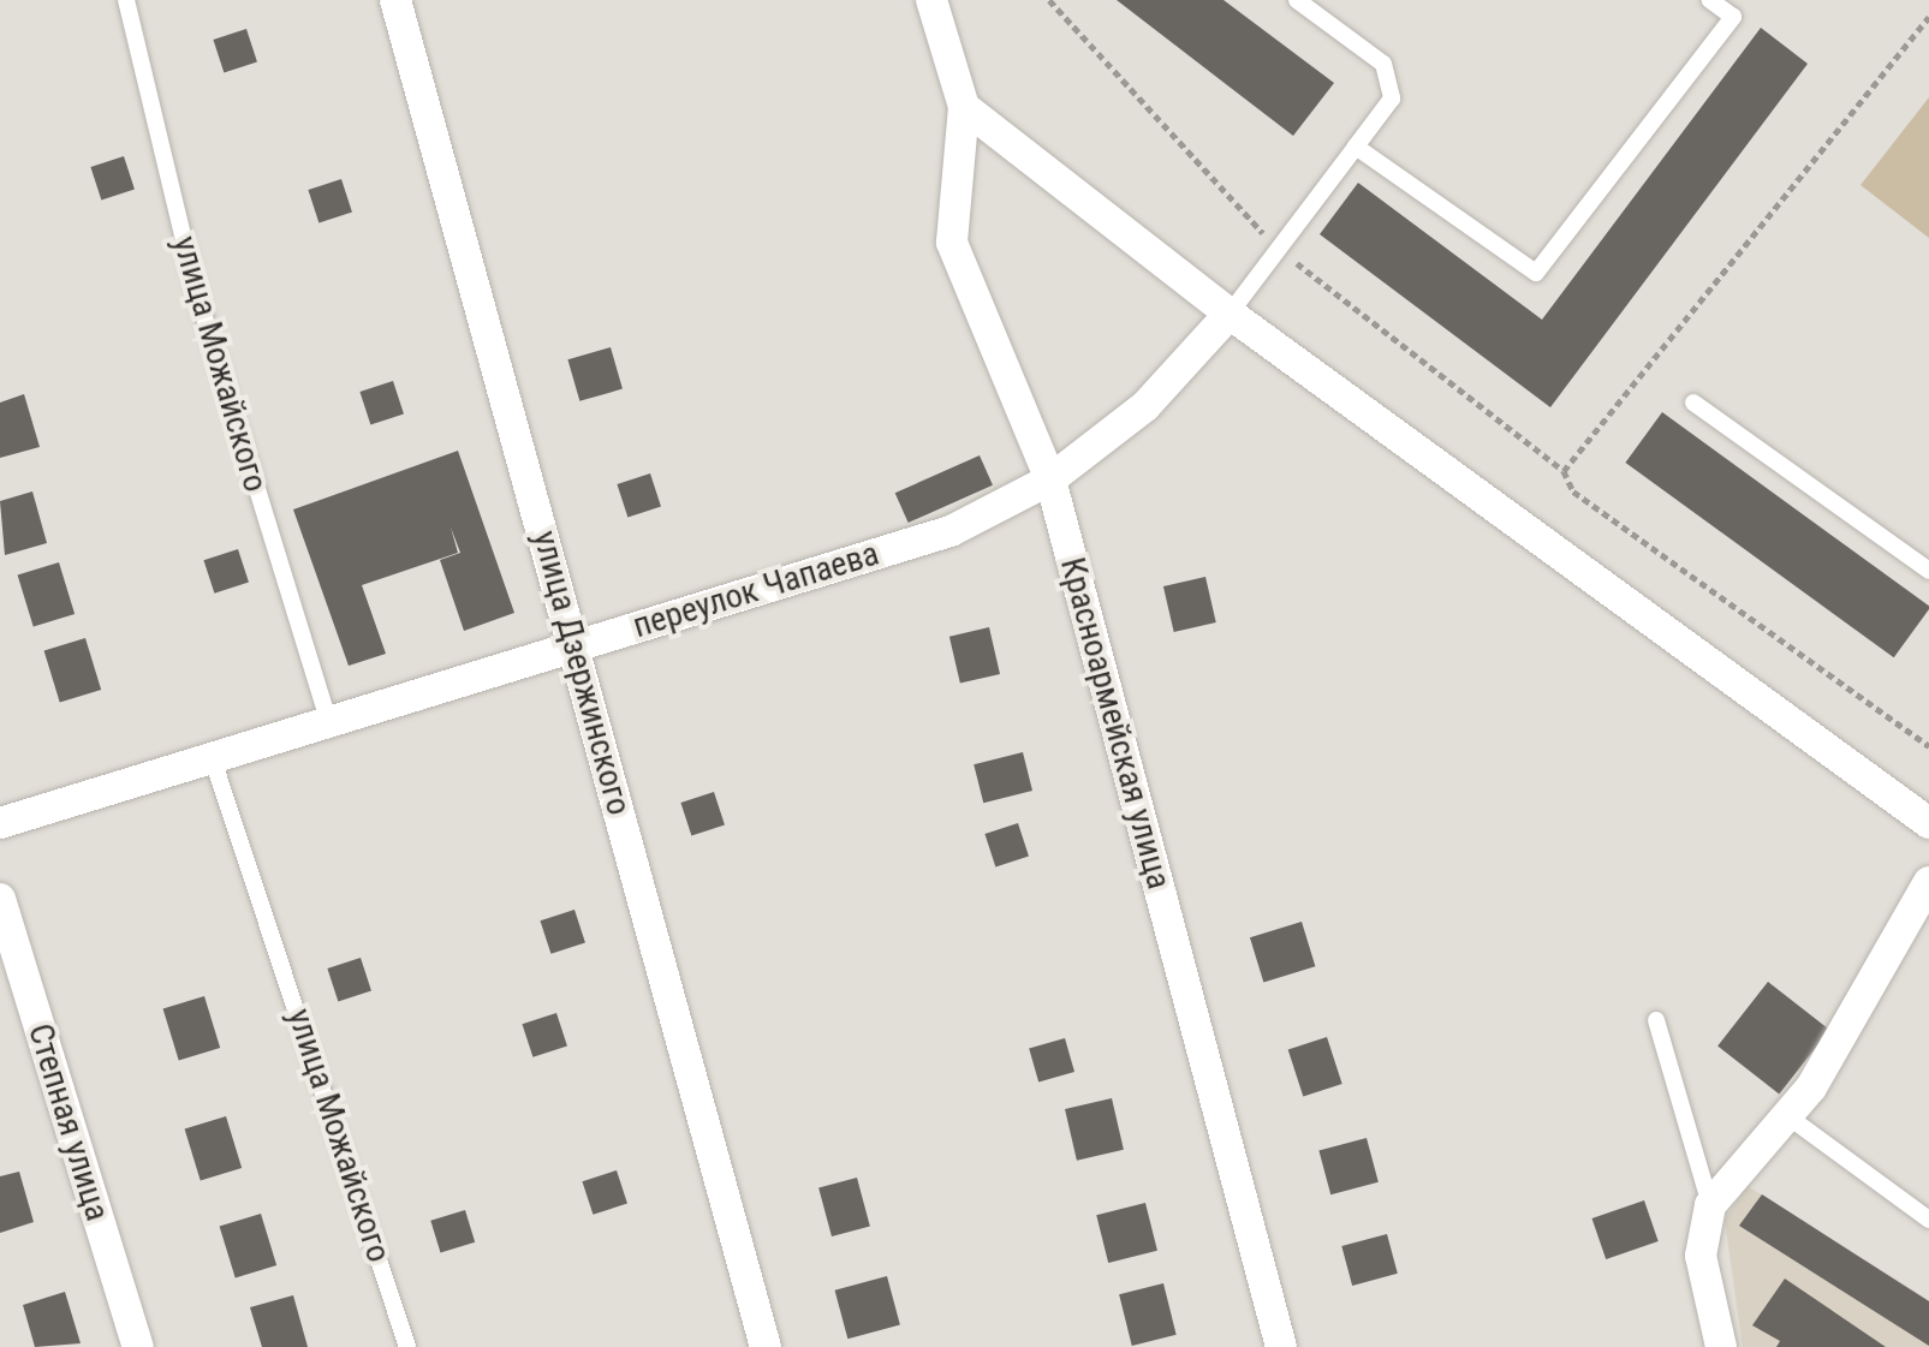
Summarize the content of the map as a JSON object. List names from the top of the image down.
{
  "streets": {
    "street": [
      "переулок Чапаева",
      "улица Дзержинского",
      "Красноармейская улица",
      "Степная улица"
    ],
    "lane": ["улица Можайского"]
  },
  "crossings": [
    ["улица Можайского", "переулок Чапаева"],
    ["переулок Чапаева", "улица Дзержинского"],
    ["переулок Чапаева", "Красноармейская улица"]
  ]
}
